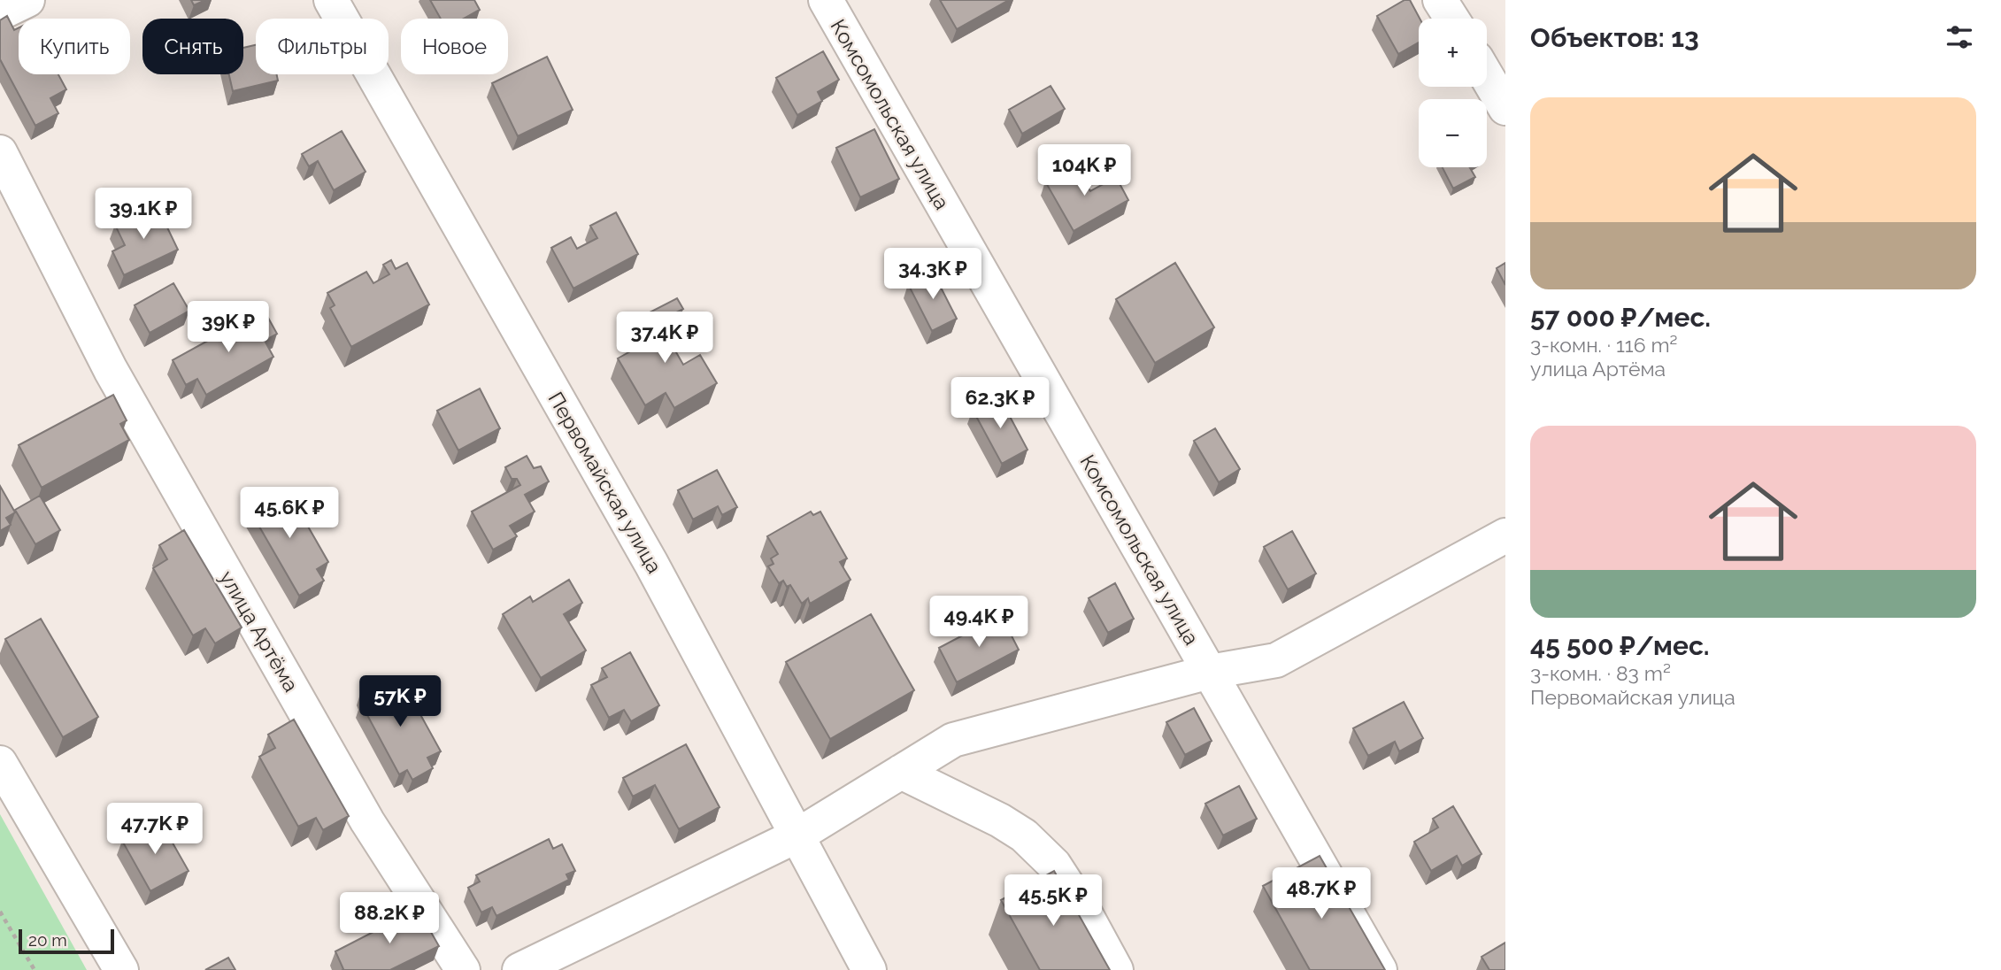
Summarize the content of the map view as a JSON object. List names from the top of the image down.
{
  "streets": {
    "street": ["Комсомольская улица", "Первомайская улица", "улица Артёма"]
  },
  "scale_bar": "20 m",
  "page": {
    "heading": "Объектов: 13",
    "map_buttons": ["+", "−"],
    "chip": [
      "Купить",
      "Снять",
      "Фильтры",
      "Новое"
    ],
    "list": [
      {
        "name": "57 000 ₽/мес.",
        "note": "3-комн. · 116 m² · улица Артёма"
      },
      {
        "name": "45 500 ₽/мес.",
        "note": "3-комн. · 83 m² · Первомайская улица"
      }
    ],
    "price": [
      "104K ₽",
      "39.1K ₽",
      "34.3K ₽",
      "39K ₽",
      "37.4K ₽",
      "62.3K ₽",
      "45.6K ₽",
      "49.4K ₽",
      "57K ₽",
      "47.7K ₽",
      "48.7K ₽",
      "45.5K ₽",
      "88.2K ₽"
    ],
    "scale": "20 m"
  }
}
